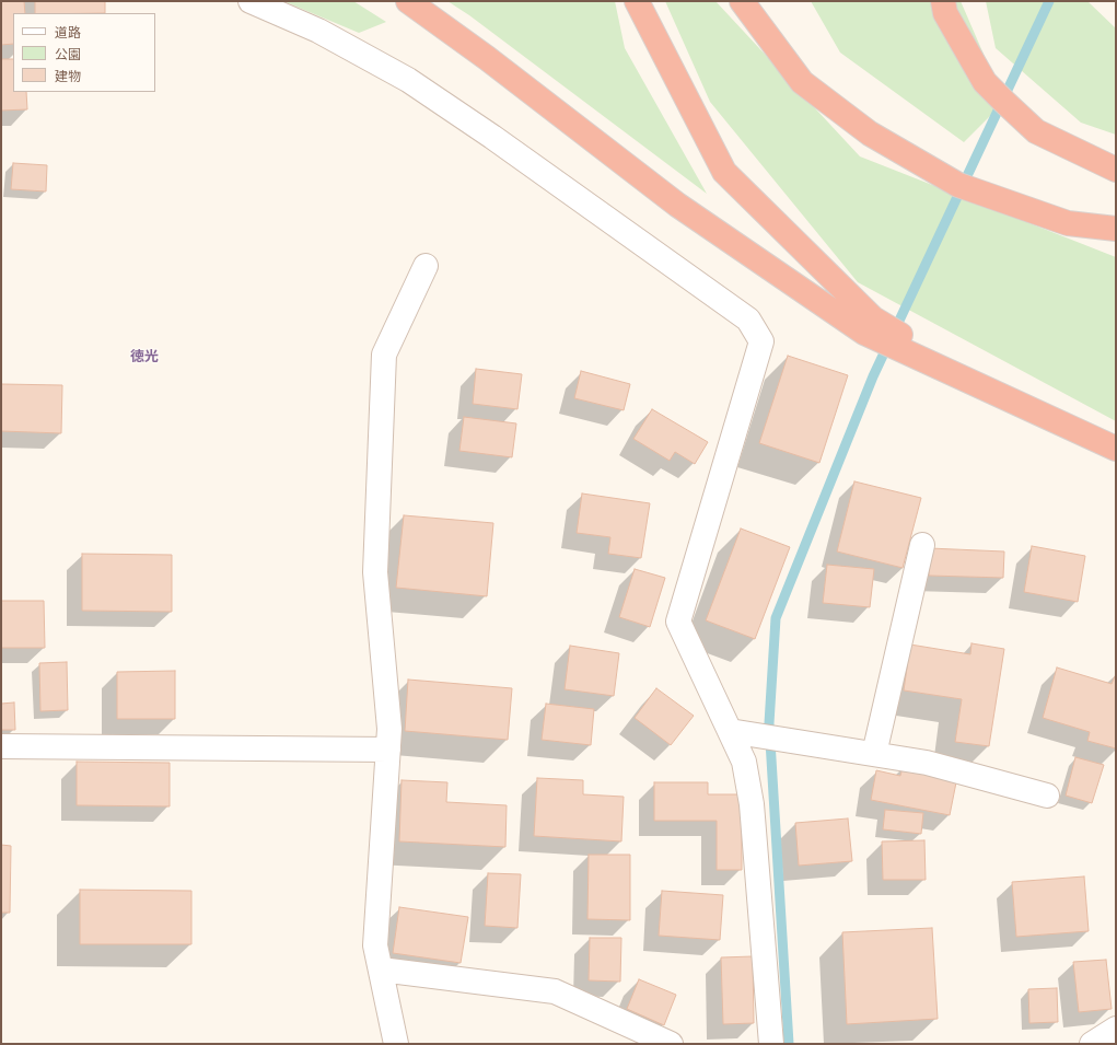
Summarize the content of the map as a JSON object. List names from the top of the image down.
{
  "districts": ["徳光"],
  "legend": ["道路", "公園", "建物"]
}
